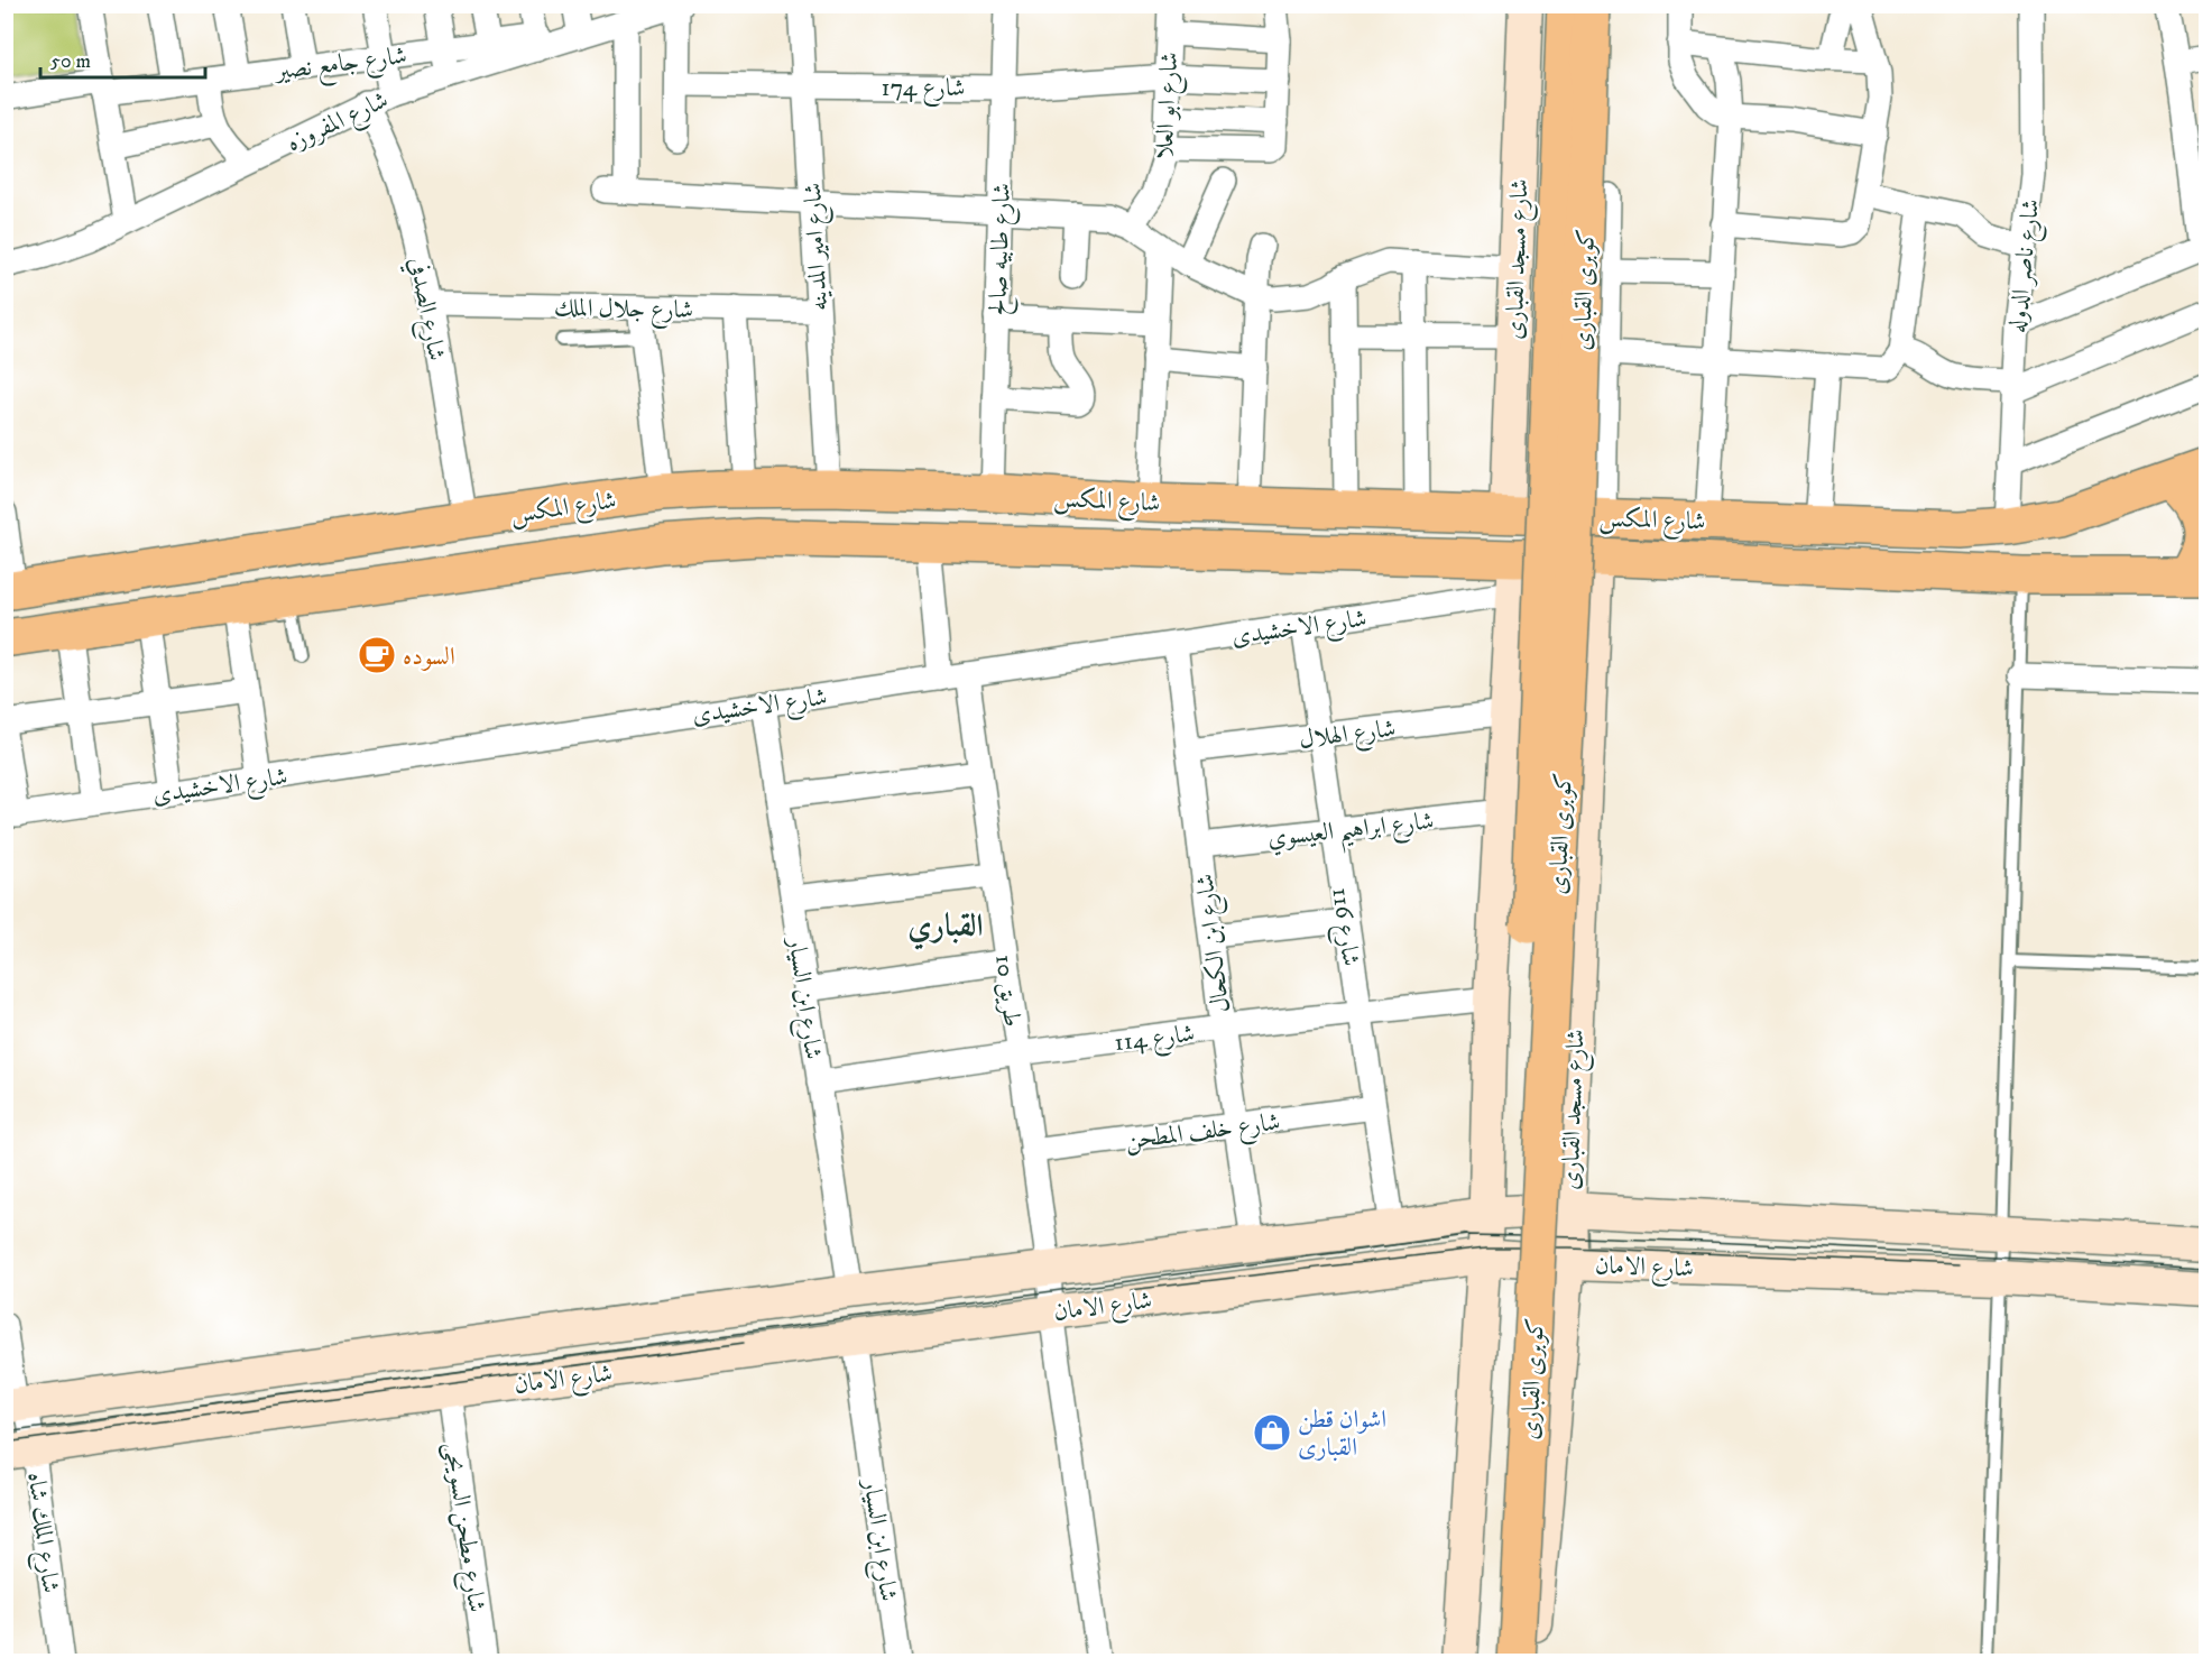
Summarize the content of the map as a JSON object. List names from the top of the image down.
{
  "streets": {
    "main road": ["كوبرى القبارى", "شارع المكس"],
    "street": [
      "شارع جامع نصير",
      "شارع 174",
      "شارع ابو العلا",
      "شارع المفروزه",
      "شارع امير المدينه",
      "شارع طابيه صالح",
      "شارع مسجد القبارى",
      "شارع ناصر الدوله",
      "شارع جلال الملك",
      "شارع الصدفي",
      "شارع الاخشيدى",
      "شارع الهلال",
      "شارع ابراهيم العيسوي",
      "شارع 116",
      "شارع ابن الكحال",
      "طريق 10",
      "شارع ابن السيار",
      "شارع 114",
      "شارع خلف المطحن",
      "شارع الامان",
      "شارع مطحن السويحى",
      "شارع الملك شاه"
    ]
  },
  "crossings": [
    ["شارع جامع نصير", "شارع المفروزه"],
    ["شارع 174", "شارع ابو العلا"],
    ["شارع 174", "شارع امير المدينه"],
    ["شارع 174", "شارع طابيه صالح"],
    ["شارع المفروزه", "شارع الصدفي"],
    ["شارع امير المدينه", "شارع جلال الملك"],
    ["شارع امير المدينه", "شارع المكس"],
    ["شارع طابيه صالح", "شارع المكس"],
    ["شارع مسجد القبارى", "شارع المكس"],
    ["شارع مسجد القبارى", "شارع الامان"],
    ["شارع ناصر الدوله", "شارع المكس"],
    ["شارع جلال الملك", "شارع الصدفي"],
    ["شارع الصدفي", "شارع المكس"],
    ["شارع المكس", "شارع الاخشيدى"],
    ["شارع الاخشيدى", "شارع 116"],
    ["شارع الاخشيدى", "شارع ابن الكحال"],
    ["شارع الاخشيدى", "طريق 10"],
    ["شارع الاخشيدى", "شارع ابن السيار"],
    ["شارع الهلال", "شارع 116"],
    ["شارع الهلال", "شارع ابن الكحال"],
    ["شارع ابراهيم العيسوي", "شارع 116"],
    ["شارع ابراهيم العيسوي", "شارع ابن الكحال"],
    ["شارع 116", "شارع 114"],
    ["شارع 116", "شارع خلف المطحن"],
    ["شارع 116", "شارع الامان"],
    ["شارع ابن الكحال", "شارع 114"],
    ["شارع ابن الكحال", "شارع خلف المطحن"],
    ["شارع ابن الكحال", "شارع الامان"],
    ["طريق 10", "شارع 114"],
    ["طريق 10", "شارع خلف المطحن"],
    ["طريق 10", "شارع الامان"],
    ["شارع ابن السيار", "شارع 114"],
    ["شارع ابن السيار", "شارع الامان"],
    ["شارع الامان", "شارع مطحن السويحى"],
    ["شارع الامان", "شارع الملك شاه"]
  ],
  "districts": ["القباري"],
  "places": {
    "cafe": ["السوده"],
    "shop": ["اشوان قطن القبارى"]
  },
  "scale_bar": "50 m"
}
